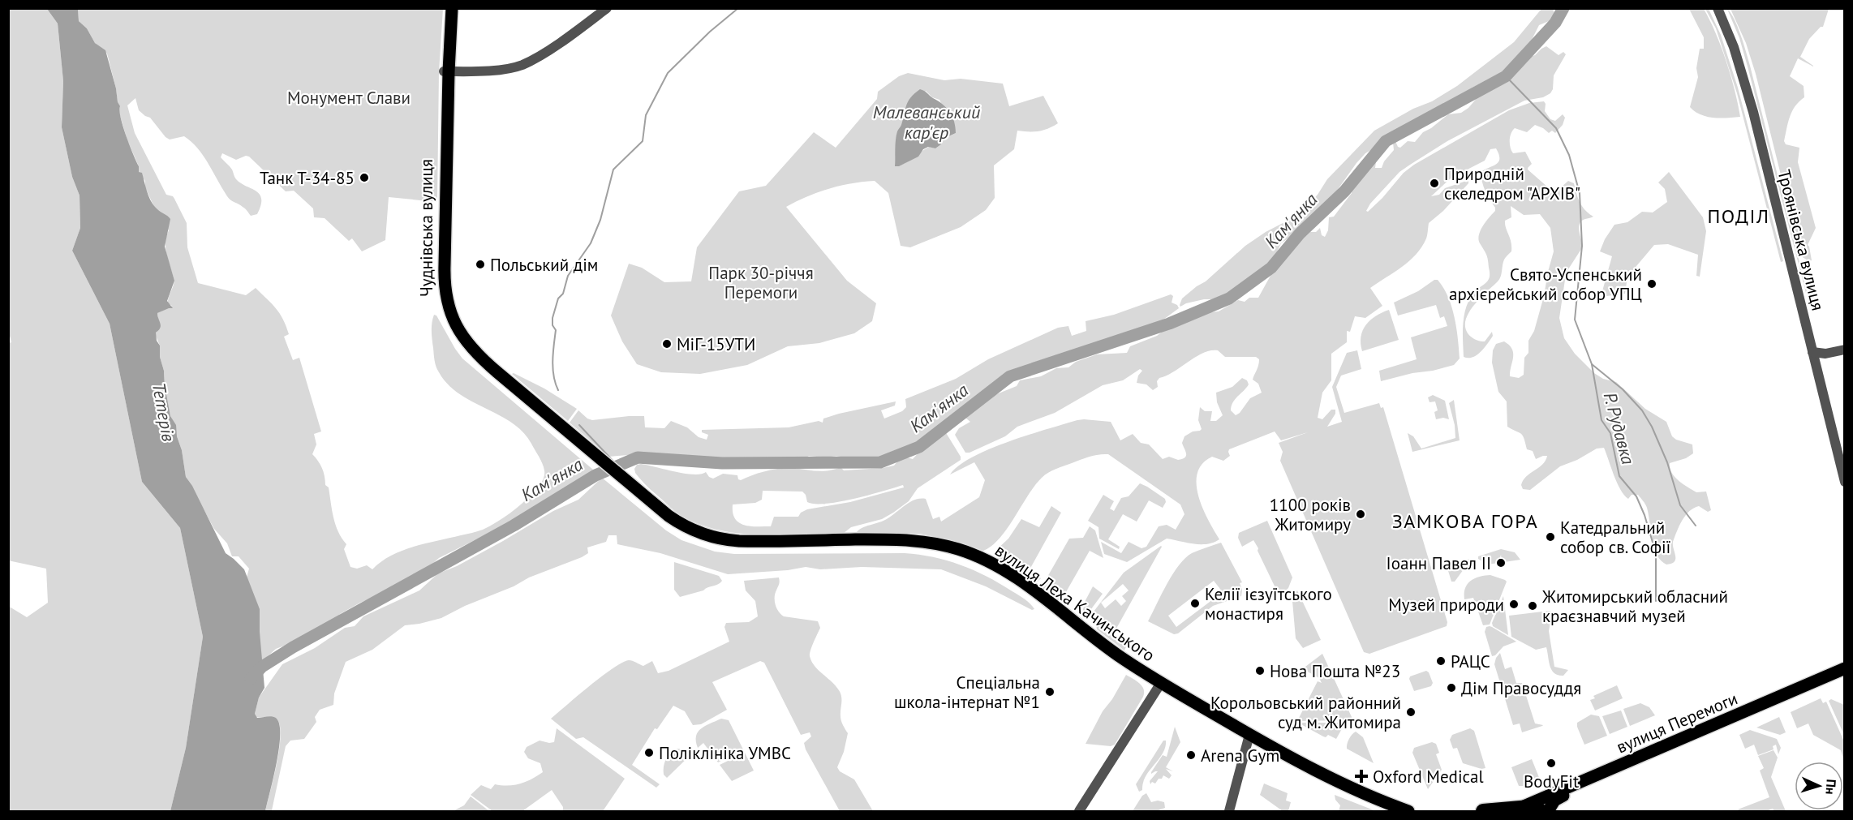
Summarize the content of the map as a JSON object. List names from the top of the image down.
{
  "streets": {
    "main road": ["Чуднівська вулиця", "вулиця Леха Качинського", "вулиця Перемоги"],
    "street": ["Троянівська вулиця"]
  },
  "crossings": [
    ["Чуднівська вулиця", "вулиця Леха Качинського"]
  ],
  "districts": ["ПОДІЛ", "ЗАМКОВА ГОРА"],
  "water": [
    "Малеванський кар'єр",
    "Кам'янка",
    "Тетерів",
    "Р. Рудавка"
  ],
  "parks": ["Монумент Слави", "Парк 30-річчя Перемоги"],
  "places": {
    "other": [
      "Танк Т-34-85",
      "Природній скеледром \"АРХІВ\"",
      "Польський дім",
      "Свято-Успенський архієрейський собор УПЦ",
      "МіГ-15УТИ",
      "1100 років Житомиру",
      "Катедральний собор св. Софії",
      "Іоанн Павел ІІ",
      "Келії ієзуїтського монастиря",
      "Музей природи",
      "Житомирський обласний краєзнавчий музей",
      "РАЦС",
      "Нова Пошта №23",
      "Дім Правосуддя",
      "Спеціальна школа-інтернат №1",
      "Корольовський районний суд м. Житомира",
      "Поліклініка УМВС",
      "Arena Gym",
      "BodyFit"
    ],
    "health": ["Oxford Medical"]
  },
  "north": "right"
}
